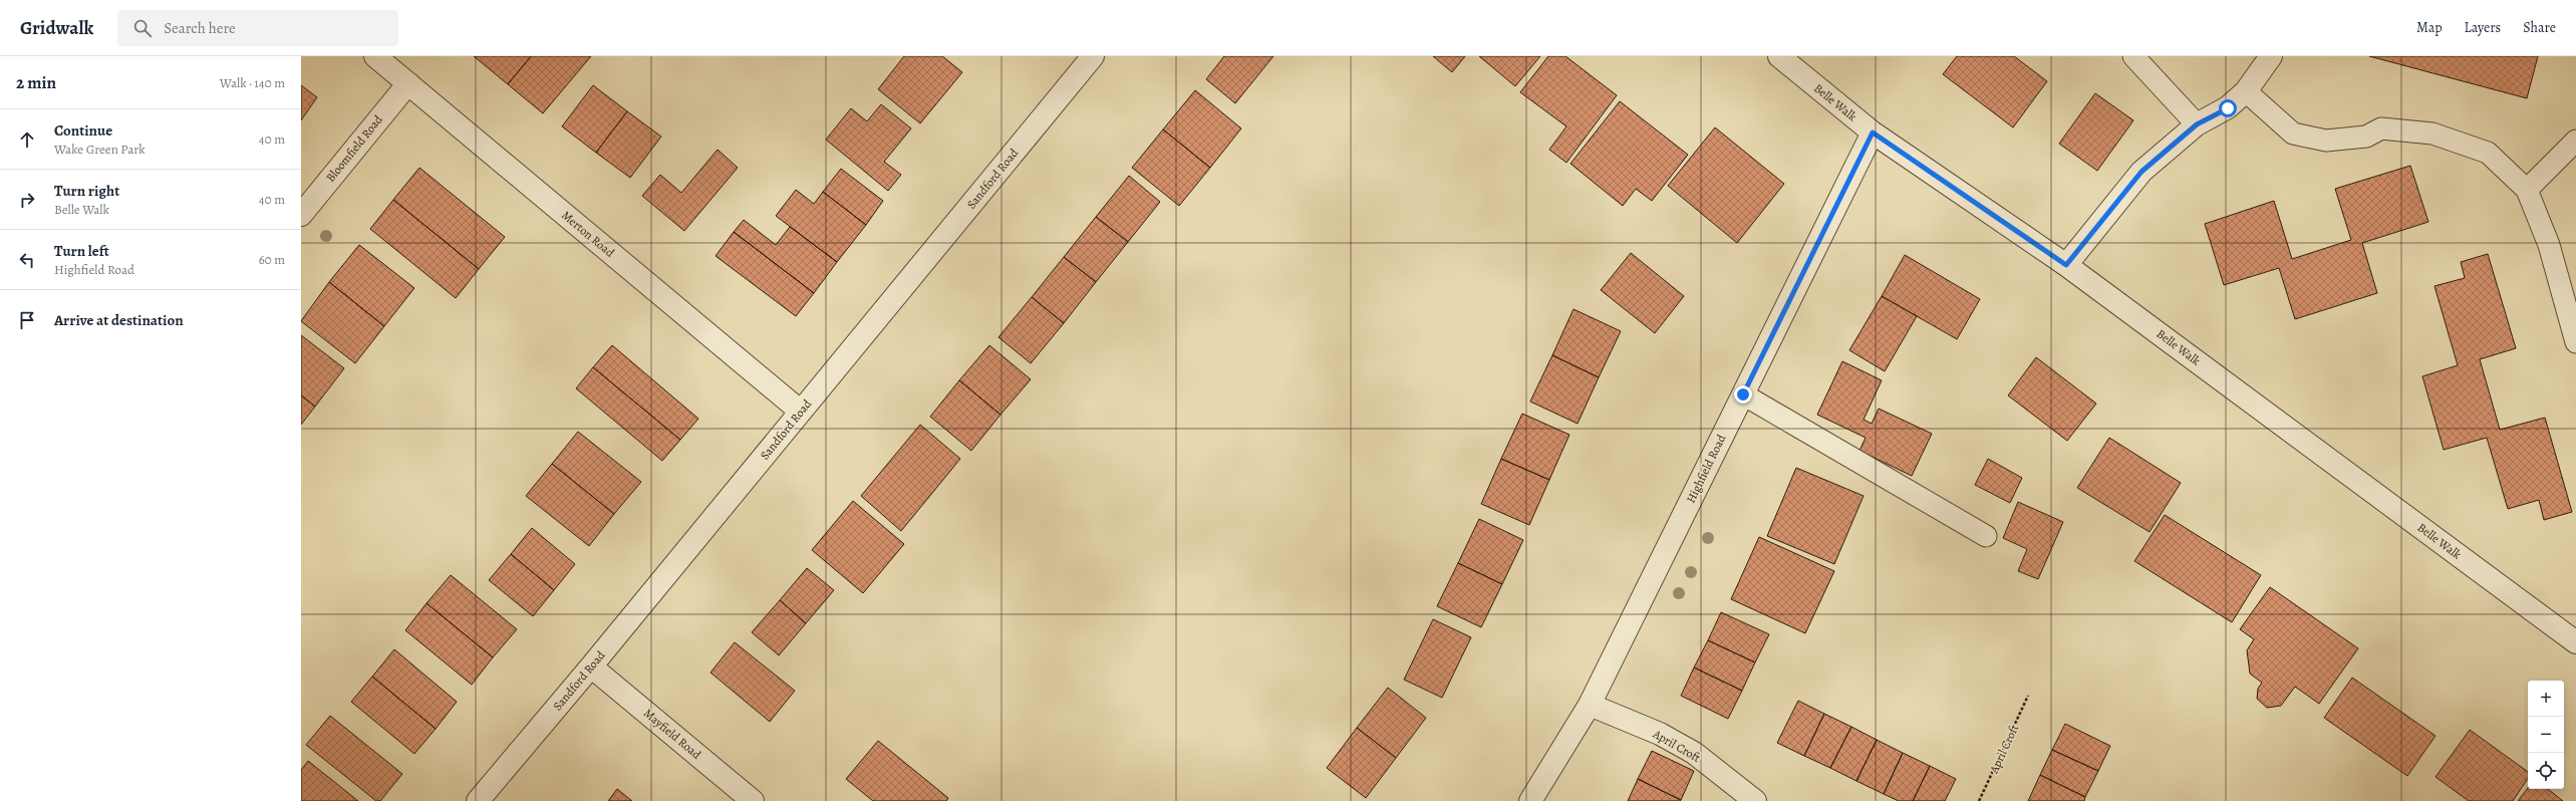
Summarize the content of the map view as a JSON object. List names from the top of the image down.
{
  "streets": {
    "street": [
      "Belle Walk",
      "Bloomfield Road",
      "Sandford Road",
      "Merton Road",
      "Highfield Road",
      "Mayfield Road",
      "April Croft"
    ]
  },
  "crossings": [
    ["Belle Walk", "Highfield Road"],
    ["Bloomfield Road", "Merton Road"],
    ["Sandford Road", "Merton Road"],
    ["Sandford Road", "Mayfield Road"],
    ["Highfield Road", "April Croft"]
  ],
  "page": {
    "header": "Gridwalk",
    "search": "Search here",
    "nav": ["Map", "Layers", "Share"],
    "heading": ["2 min", "Walk · 140 m"],
    "list": [
      ["Continue", "Wake Green Park", "40 m"],
      ["Turn right", "Belle Walk", "40 m"],
      ["Turn left", "Highfield Road", "60 m"],
      "Arrive at destination"
    ],
    "map_buttons": ["+", "−"]
  }
}
